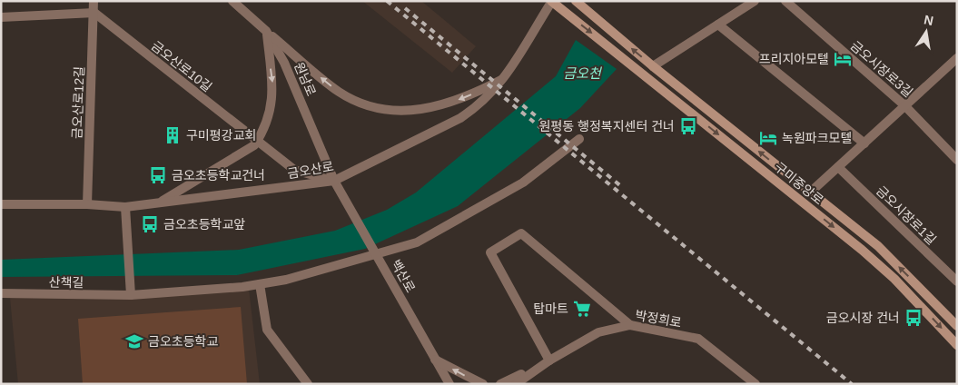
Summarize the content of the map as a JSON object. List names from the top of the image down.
{
  "streets": {
    "main road": ["구미중앙로"],
    "street": [
      "금오산로10길",
      "금오시장로3길",
      "원남로",
      "금오산로12길",
      "금오산로",
      "금오시장로1길",
      "백산로",
      "산책길",
      "박정희로"
    ]
  },
  "crossings": [
    ["금오산로10길", "원남로"],
    ["금오산로10길", "금오산로12길"],
    ["금오산로10길", "금오산로"],
    ["금오산로10길", "백산로"],
    ["원남로", "금오산로"],
    ["원남로", "백산로"],
    ["금오산로12길", "금오산로"],
    ["금오산로", "구미중앙로"],
    ["금오산로", "백산로"],
    ["백산로", "산책길"]
  ],
  "water": ["금오천"],
  "places": {
    "hotel": ["프리지아모텔", "녹원파크모텔"],
    "bus stop": [
      "원평동 행정복지센터 건너",
      "금오초등학교건너",
      "금오초등학교앞",
      "금오시장 건너"
    ],
    "building": ["구미평강교회"],
    "supermarket": ["탑마트"],
    "school or university": ["금오초등학교"]
  },
  "north": "top"
}
